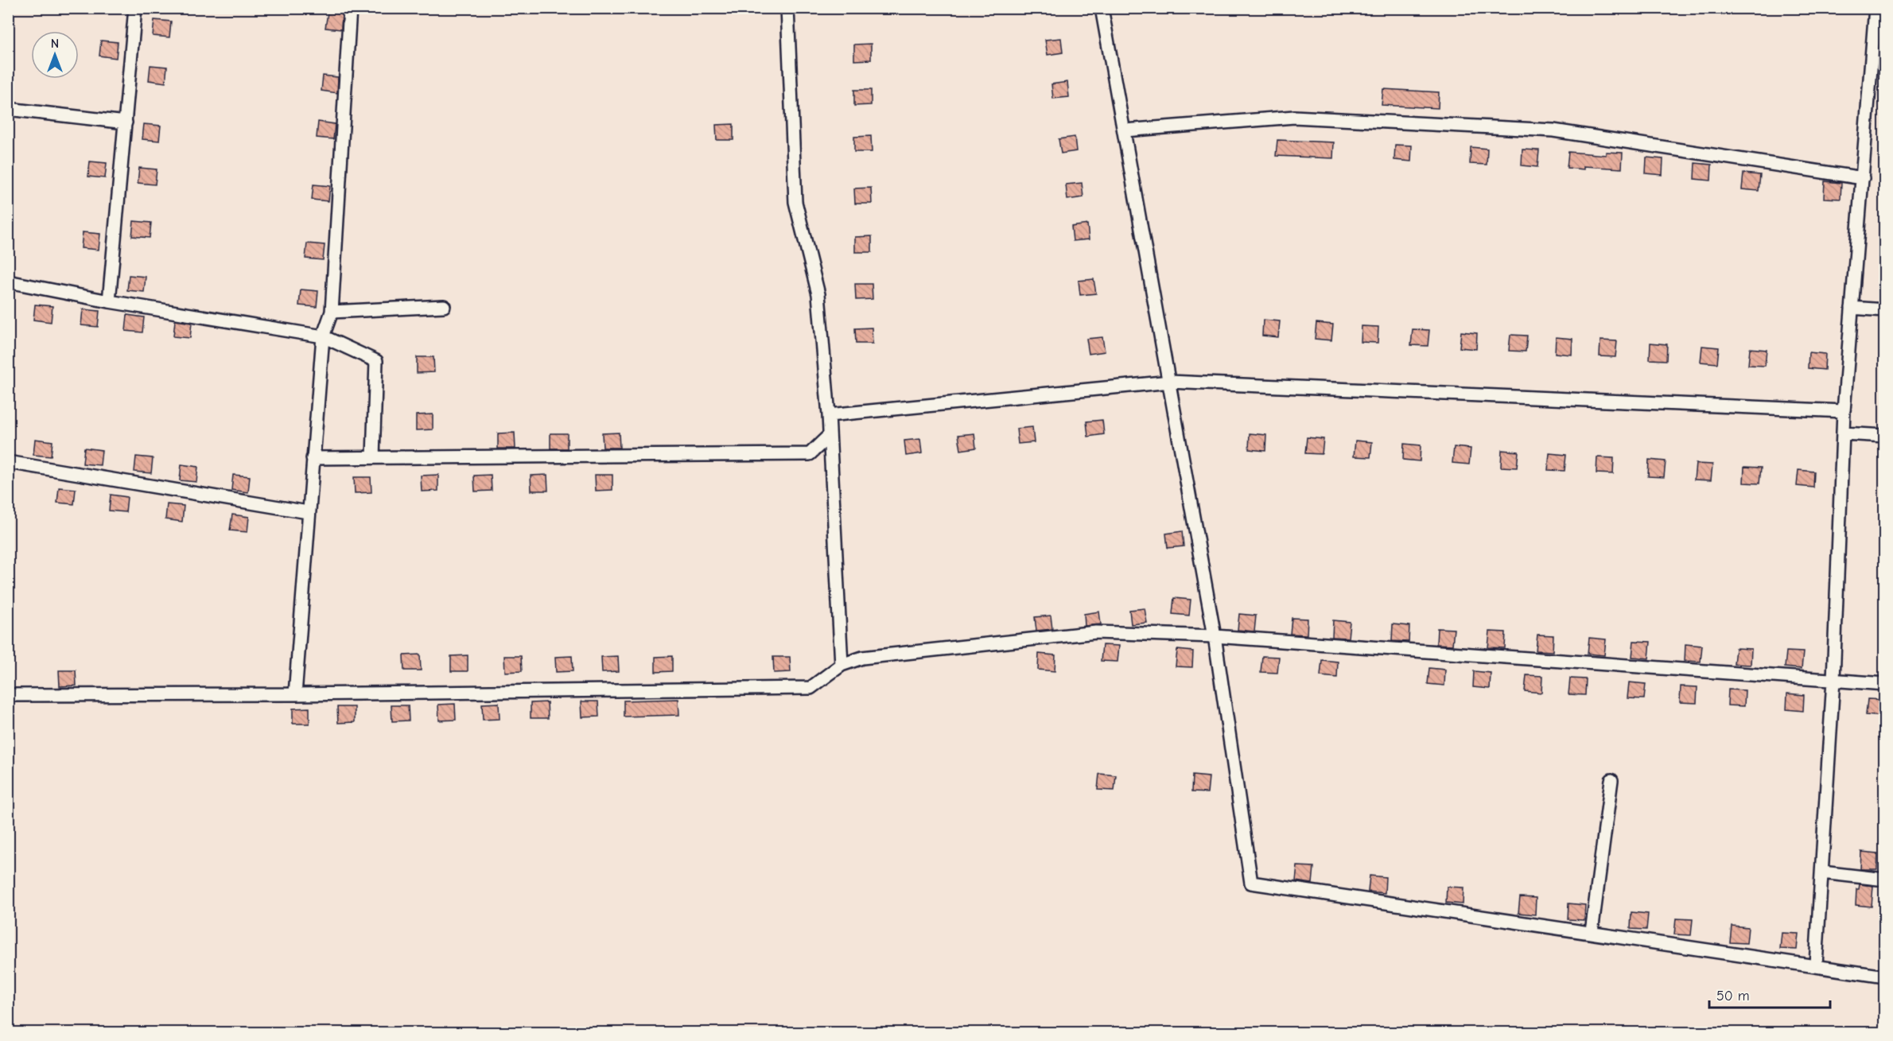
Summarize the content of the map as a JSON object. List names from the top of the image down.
{
  "scale_bar": "50 m",
  "north": "top"
}
